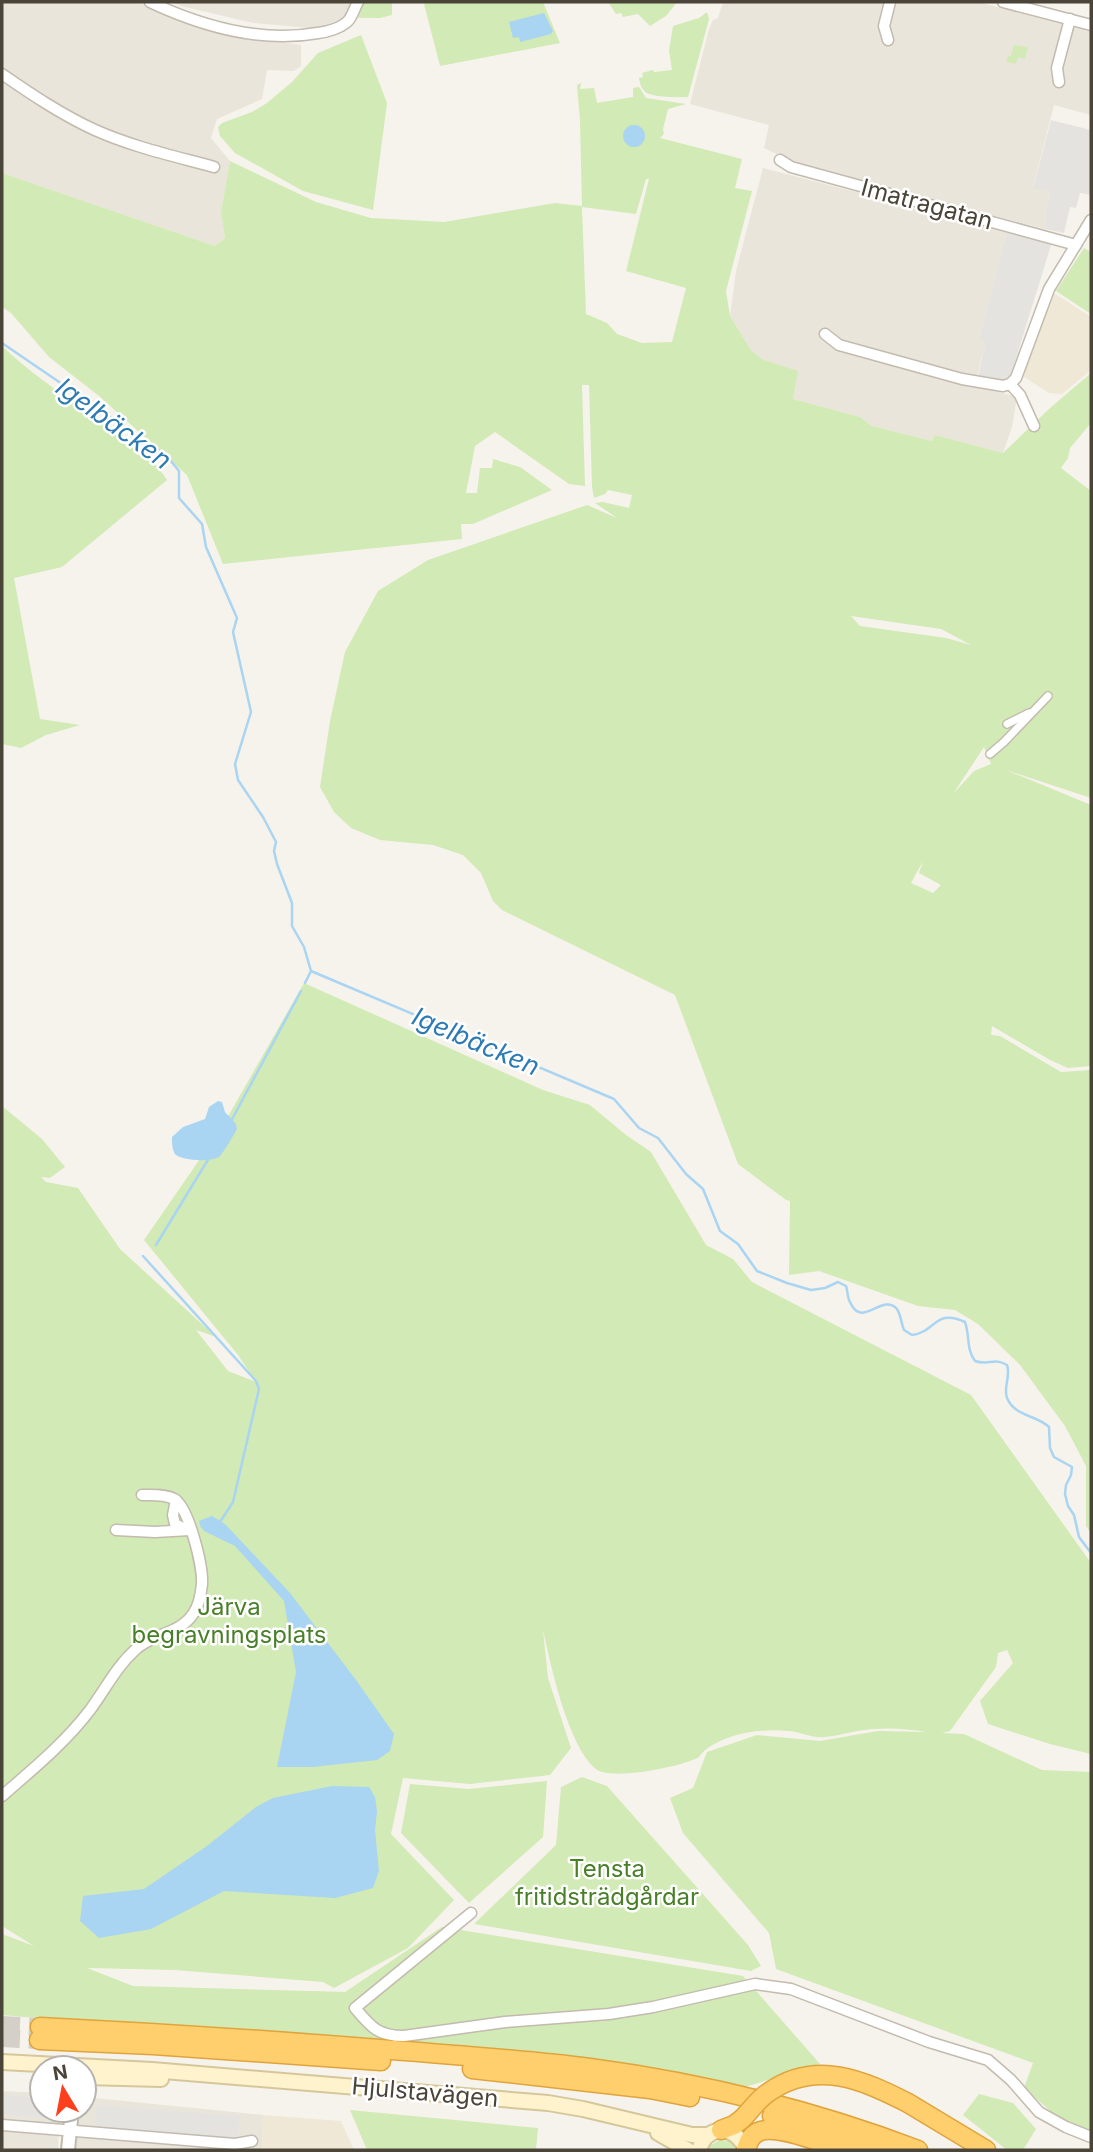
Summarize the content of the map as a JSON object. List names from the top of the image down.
{
  "streets": {
    "main road": ["Hjulstavägen"],
    "street": ["Imatragatan"]
  },
  "water": ["Igelbäcken"],
  "parks": ["Järva begravningsplats", "Tensta fritidsträdgårdar"],
  "north": "top"
}
